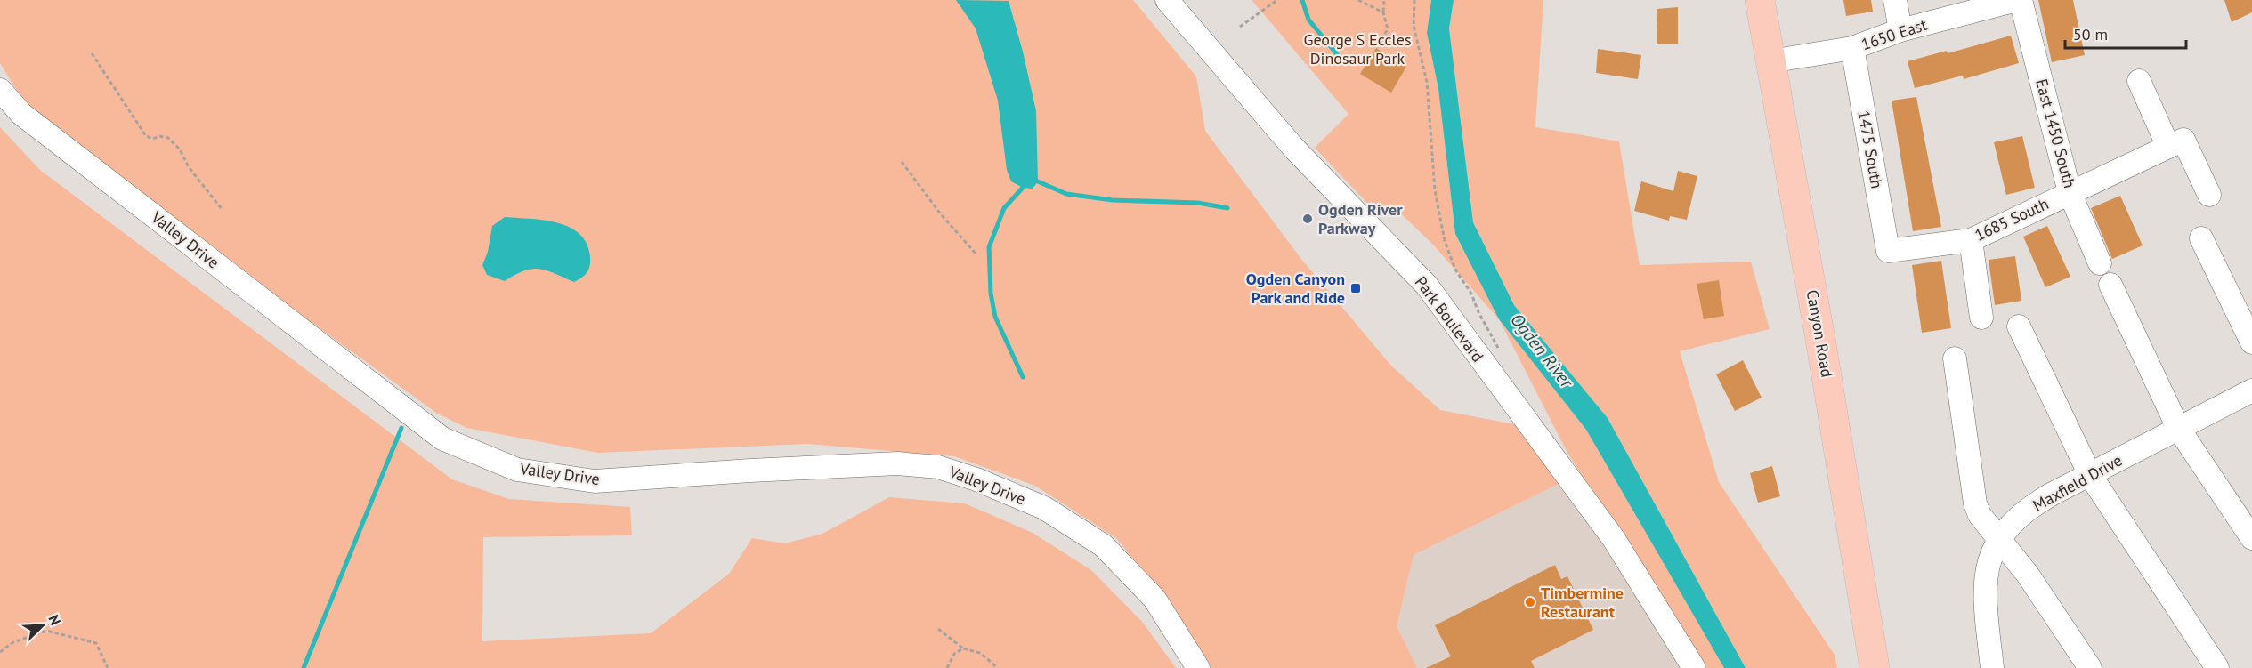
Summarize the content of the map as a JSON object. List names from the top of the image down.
{
  "streets": {
    "main road": ["Canyon Road"],
    "street": [
      "1650 East",
      "East 1450 South",
      "1475 South",
      "1685 South",
      "Valley Drive",
      "Park Boulevard",
      "Maxfield Drive"
    ]
  },
  "crossings": [
    ["1650 East", "East 1450 South"],
    ["1650 East", "1475 South"],
    ["1650 East", "Canyon Road"],
    ["East 1450 South", "1685 South"],
    ["1475 South", "1685 South"]
  ],
  "water": ["Ogden River"],
  "parks": ["George S Eccles Dinosaur Park"],
  "places": {
    "other": ["Ogden River Parkway", "Timbermine Restaurant"],
    "transit": ["Ogden Canyon Park and Ride"]
  },
  "scale_bar": "50 m",
  "north": "top right"
}
